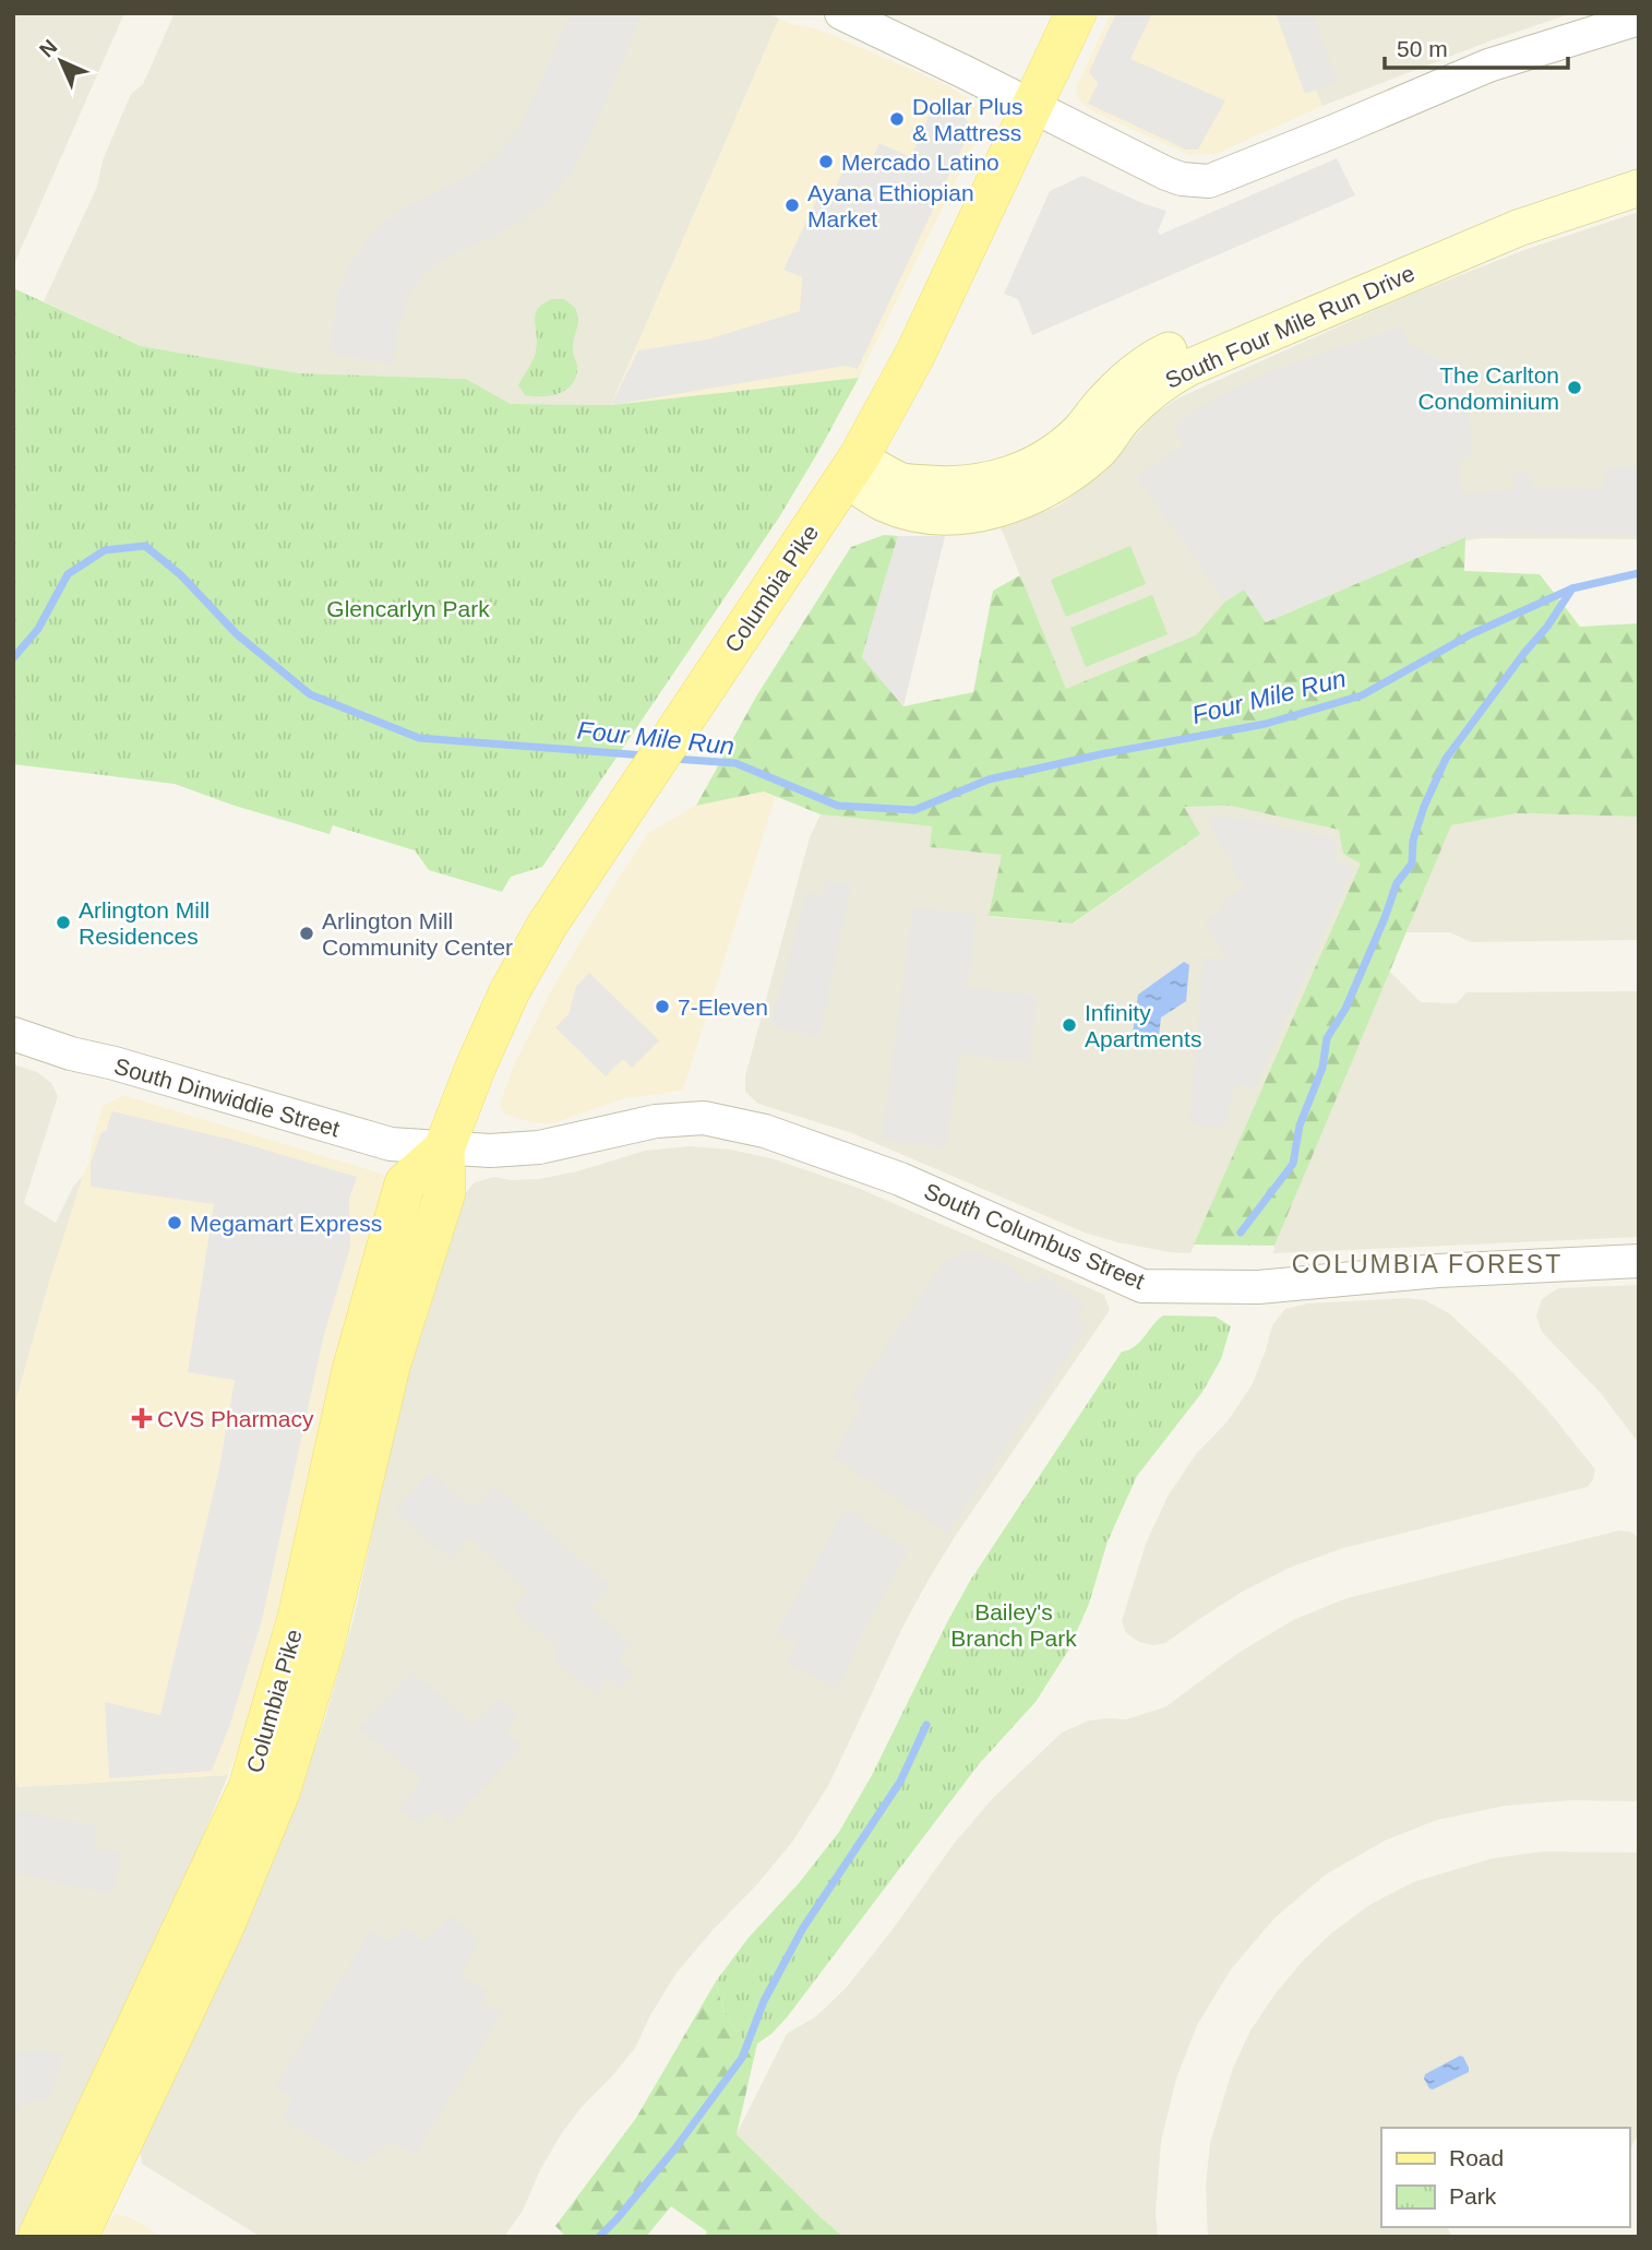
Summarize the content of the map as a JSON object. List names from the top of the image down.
{
  "streets": {
    "main road": ["South Four Mile Run Drive", "Columbia Pike"],
    "street": ["South Dinwiddie Street", "South Columbus Street"]
  },
  "crossings": [
    ["South Four Mile Run Drive", "Columbia Pike"],
    ["Columbia Pike", "South Dinwiddie Street"],
    ["Columbia Pike", "South Columbus Street"],
    ["South Dinwiddie Street", "South Columbus Street"]
  ],
  "districts": ["COLUMBIA FOREST"],
  "water": ["Four Mile Run"],
  "parks": ["Glencarlyn Park", "Bailey's Branch Park"],
  "places": {
    "other": [
      "Dollar Plus & Mattress",
      "Mercado Latino",
      "Ayana Ethiopian Market",
      "The Carlton Condominium",
      "Arlington Mill Residences",
      "Arlington Mill Community Center",
      "7-Eleven",
      "Infinity Apartments",
      "Megamart Express"
    ],
    "health": ["CVS Pharmacy"]
  },
  "legend": ["Road", "Park"],
  "scale_bar": "50 m",
  "north": "top left"
}
